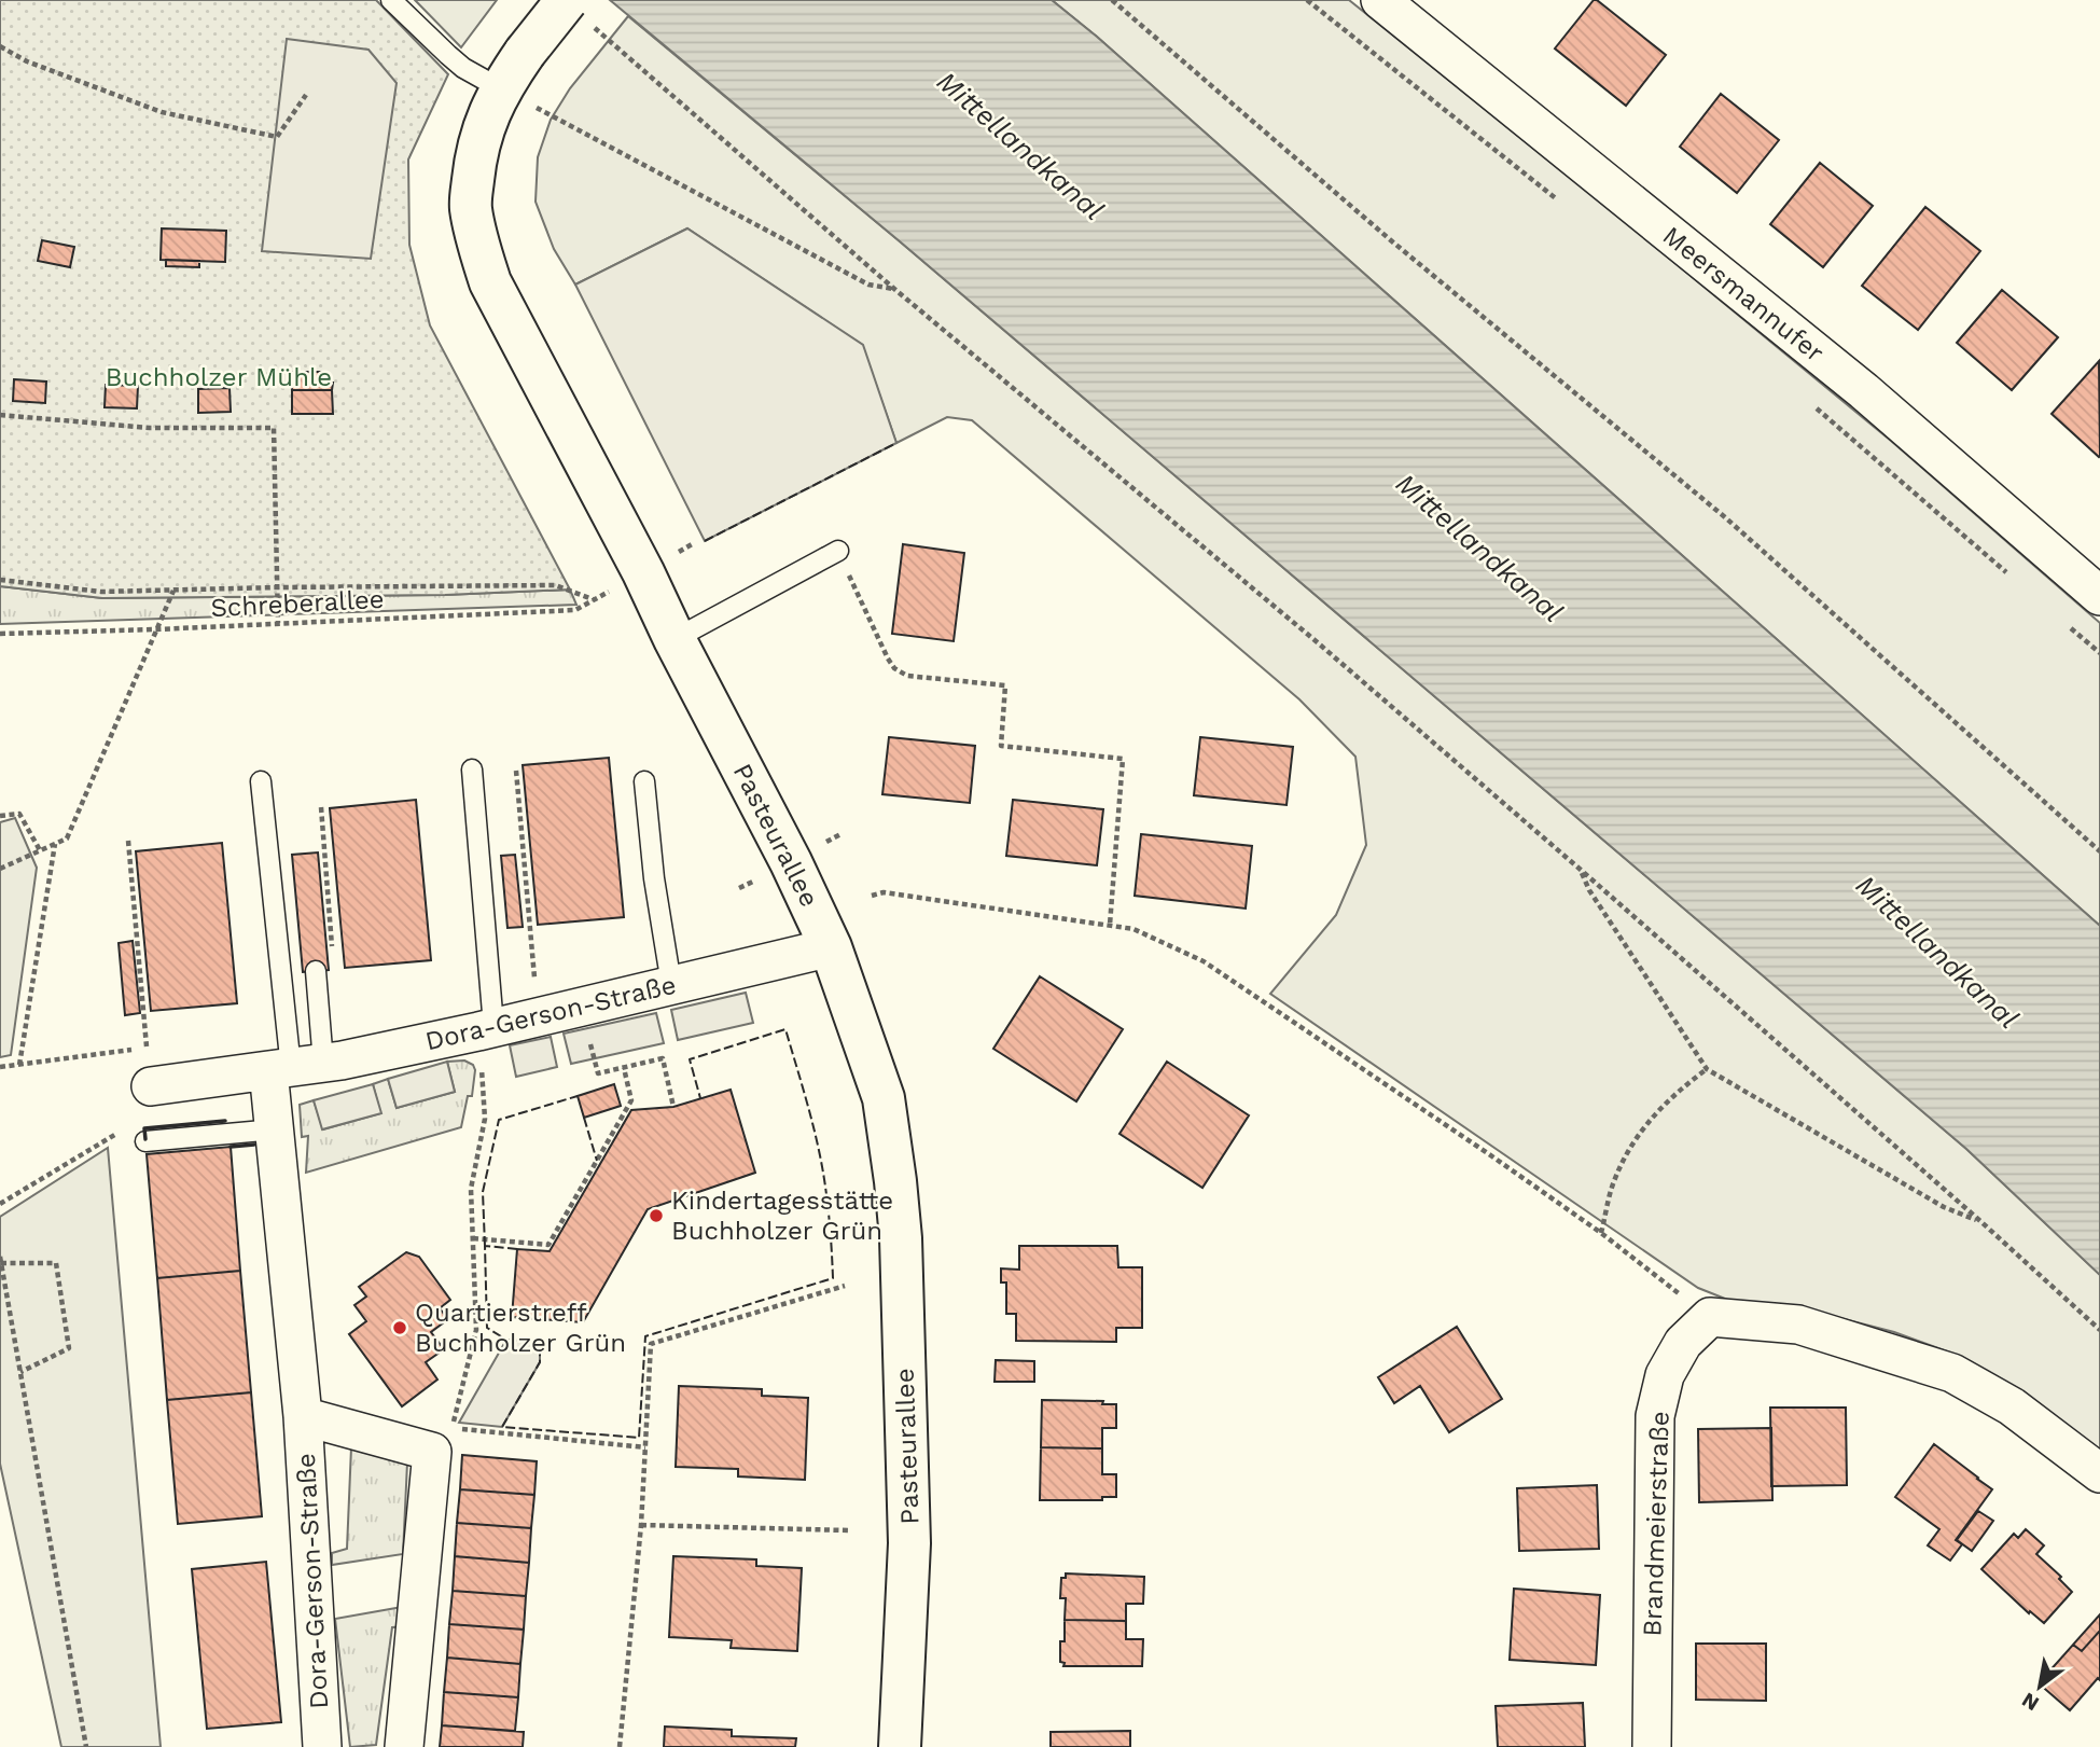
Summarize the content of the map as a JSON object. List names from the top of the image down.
{
  "streets": {
    "street": [
      "Meersmannufer",
      "Pasteurallee",
      "Dora-Gerson-Straße",
      "Brandmeierstraße"
    ],
    "path": ["Schreberallee"]
  },
  "crossings": [
    ["Pasteurallee", "Dora-Gerson-Straße"]
  ],
  "water": ["Mittellandkanal"],
  "parks": ["Buchholzer Mühle"],
  "places": ["Kindertagesstätte Buchholzer Grün", "Quartierstreff Buchholzer Grün"],
  "north": "bottom left"
}
